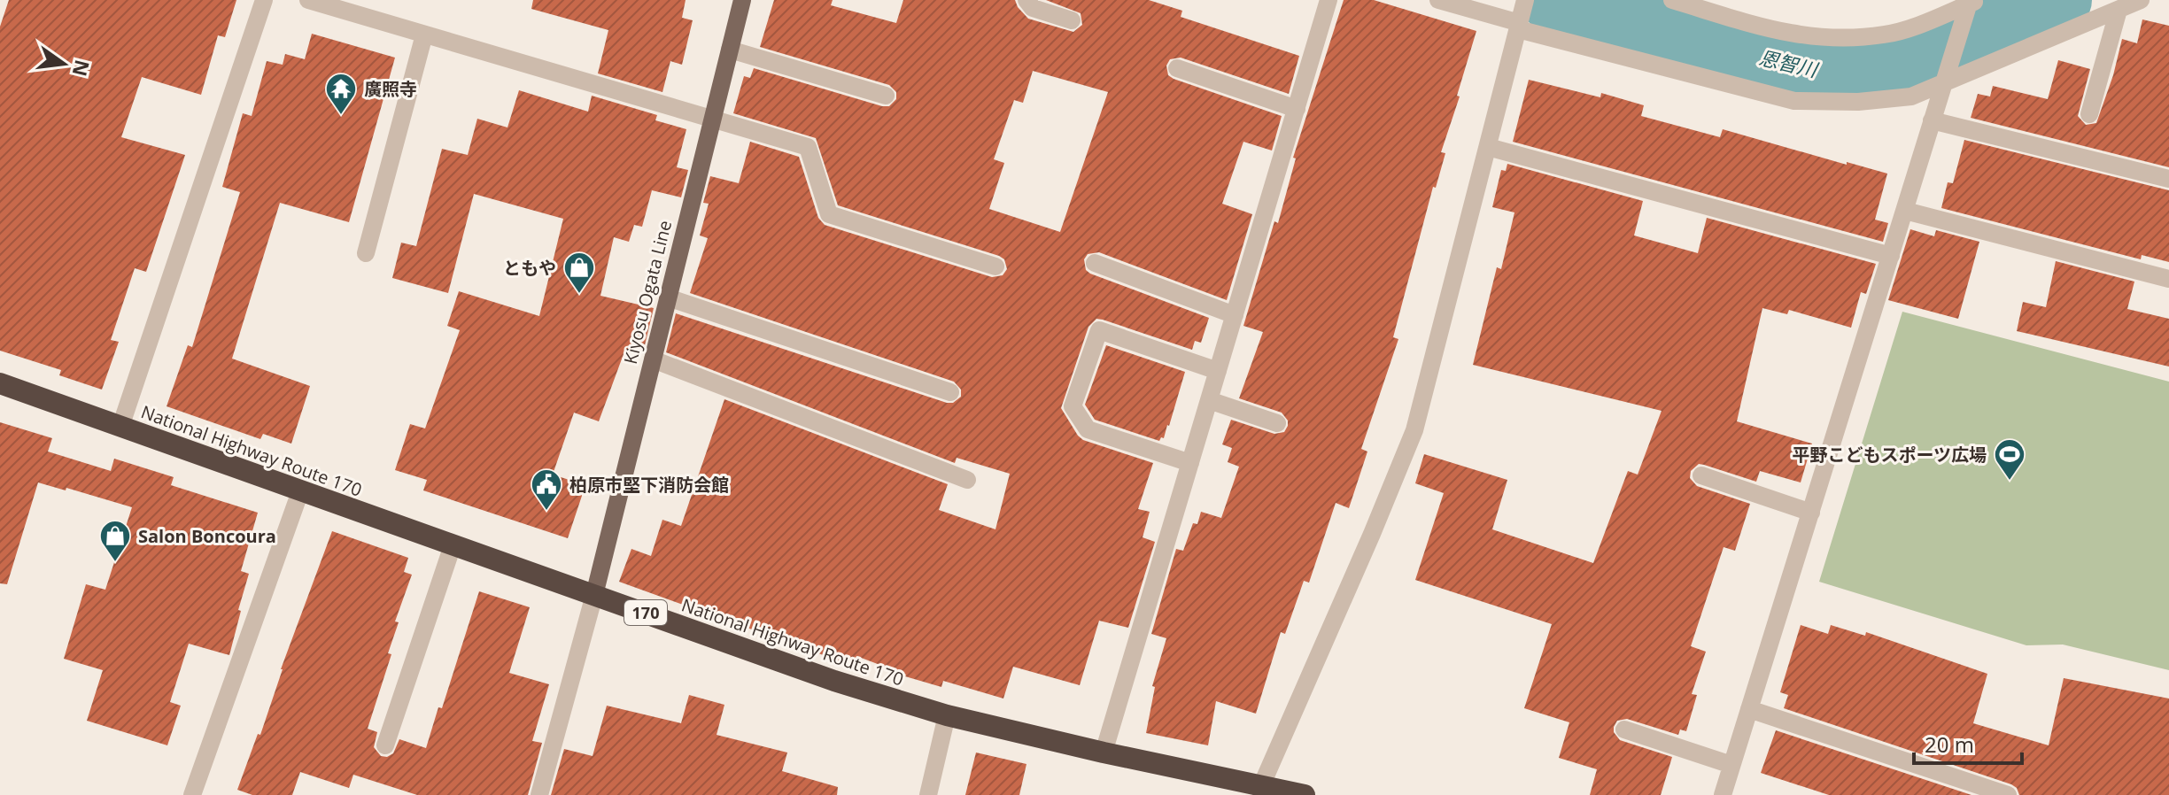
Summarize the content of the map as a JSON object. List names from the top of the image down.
{
  "streets": {
    "highway": ["National Highway Route 170", "170"],
    "main road": ["Kiyosu Ogata Line"]
  },
  "crossings": [
    ["Kiyosu Ogata Line", "National Highway Route 170"]
  ],
  "water": ["恩智川"],
  "places": {
    "temple": ["廣照寺"],
    "shop": ["ともや", "Salon Boncoura"],
    "sports": ["平野こどもスポーツ広場"],
    "public building": ["柏原市堅下消防会館"]
  },
  "scale_bar": "20 m",
  "north": "right"
}
